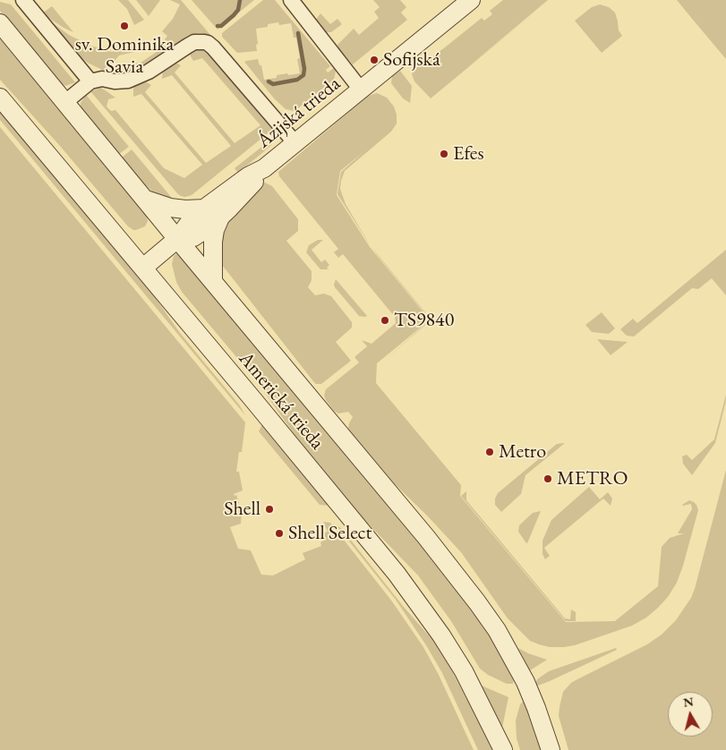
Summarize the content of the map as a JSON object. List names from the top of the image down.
{
  "streets": {
    "street": ["Ázijská trieda", "Americká trieda"]
  },
  "crossings": [
    ["Ázijská trieda", "Americká trieda"]
  ],
  "places": [
    "sv. Dominika Savia",
    "Sofijská",
    "Efes",
    "TS9840",
    "Metro",
    "METRO",
    "Shell",
    "Shell Select"
  ],
  "north": "top"
}
